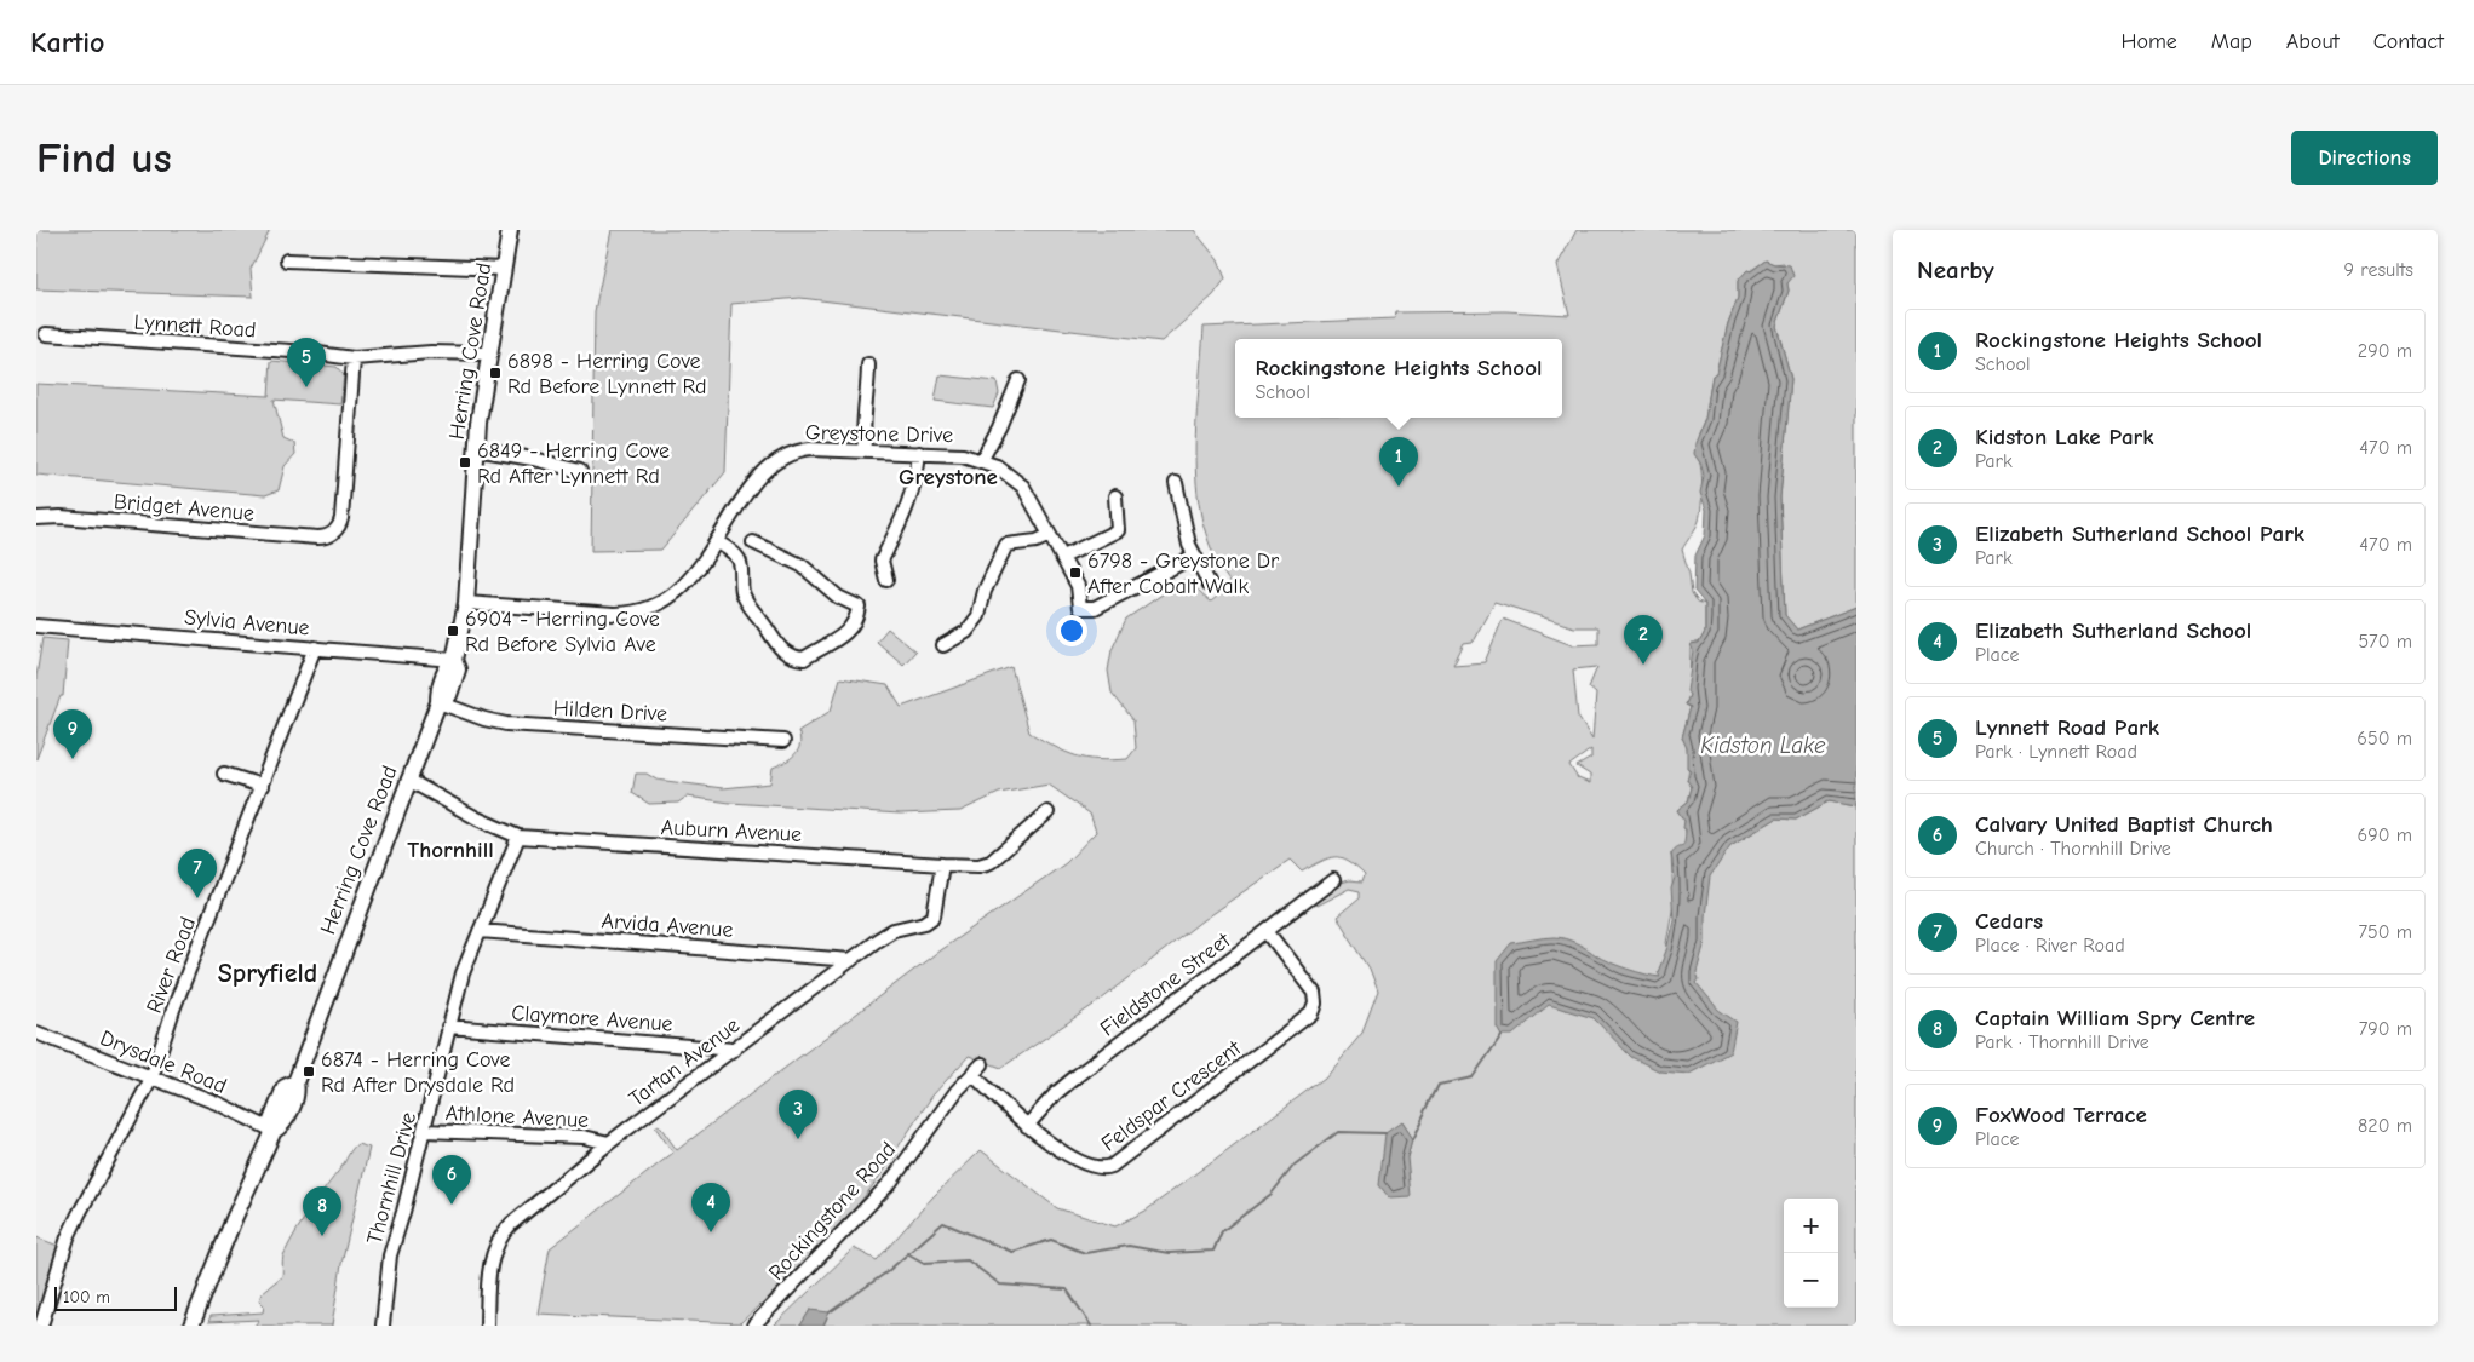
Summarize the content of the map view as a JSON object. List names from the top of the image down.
{
  "streets": {
    "main road": ["Herring Cove Road"],
    "street": [
      "Lynnett Road",
      "Greystone Drive",
      "Bridget Avenue",
      "Sylvia Avenue",
      "Hilden Drive",
      "Auburn Avenue",
      "Arvida Avenue",
      "River Road",
      "Fieldstone Street",
      "Claymore Avenue",
      "Drysdale Road",
      "Tartan Avenue",
      "Feldspar Crescent",
      "Athlone Avenue",
      "Thornhill Drive",
      "Rockingstone Road"
    ]
  },
  "crossings": [
    ["Lynnett Road", "Herring Cove Road"],
    ["Lynnett Road", "Bridget Avenue"],
    ["Herring Cove Road", "Greystone Drive"],
    ["Herring Cove Road", "Sylvia Avenue"],
    ["Herring Cove Road", "Hilden Drive"],
    ["Herring Cove Road", "Auburn Avenue"],
    ["Herring Cove Road", "Drysdale Road"],
    ["Sylvia Avenue", "River Road"],
    ["Auburn Avenue", "Tartan Avenue"],
    ["Auburn Avenue", "Thornhill Drive"],
    ["Arvida Avenue", "Tartan Avenue"],
    ["Arvida Avenue", "Thornhill Drive"],
    ["River Road", "Drysdale Road"],
    ["Fieldstone Street", "Feldspar Crescent"],
    ["Claymore Avenue", "Tartan Avenue"],
    ["Claymore Avenue", "Thornhill Drive"],
    ["Tartan Avenue", "Athlone Avenue"],
    ["Feldspar Crescent", "Rockingstone Road"],
    ["Athlone Avenue", "Thornhill Drive"]
  ],
  "districts": ["Greystone", "Thornhill", "Spryfield"],
  "water": ["Kidston Lake"],
  "places": {
    "transit": [
      "6898 - Herring Cove Rd Before Lynnett Rd",
      "6849 - Herring Cove Rd After Lynnett Rd",
      "6798 - Greystone Dr After Cobalt Walk",
      "6904 - Herring Cove Rd Before Sylvia Ave",
      "6874 - Herring Cove Rd After Drysdale Rd"
    ]
  },
  "scale_bar": "100 m",
  "page": {
    "header": "Kartio",
    "nav": [
      "Home",
      "Map",
      "About",
      "Contact"
    ],
    "buttons": "Directions",
    "title": "Find us",
    "heading": ["Nearby", "9 results"],
    "list": [
      {
        "mark": "1",
        "name": "Rockingstone Heights School",
        "note": "School",
        "value": "290 m"
      },
      {
        "mark": "2",
        "name": "Kidston Lake Park",
        "note": "Park",
        "value": "470 m"
      },
      {
        "mark": "3",
        "name": "Elizabeth Sutherland School Park",
        "note": "Park",
        "value": "470 m"
      },
      {
        "mark": "4",
        "name": "Elizabeth Sutherland School",
        "note": "Place",
        "value": "570 m"
      },
      {
        "mark": "5",
        "name": "Lynnett Road Park",
        "note": "Park · Lynnett Road",
        "value": "650 m"
      },
      {
        "mark": "6",
        "name": "Calvary United Baptist Church",
        "note": "Church · Thornhill Drive",
        "value": "690 m"
      },
      {
        "mark": "7",
        "name": "Cedars",
        "note": "Place · River Road",
        "value": "750 m"
      },
      {
        "mark": "8",
        "name": "Captain William Spry Centre",
        "note": "Park · Thornhill Drive",
        "value": "790 m"
      },
      {
        "mark": "9",
        "name": "FoxWood Terrace",
        "note": "Place",
        "value": "820 m"
      }
    ],
    "pins": [
      "5",
      "1",
      "2",
      "9",
      "7",
      "3",
      "6",
      "4",
      "8"
    ],
    "popup": ["Rockingstone Heights School", "School"],
    "map_buttons": ["+", "−"],
    "scale": "100 m"
  }
}
